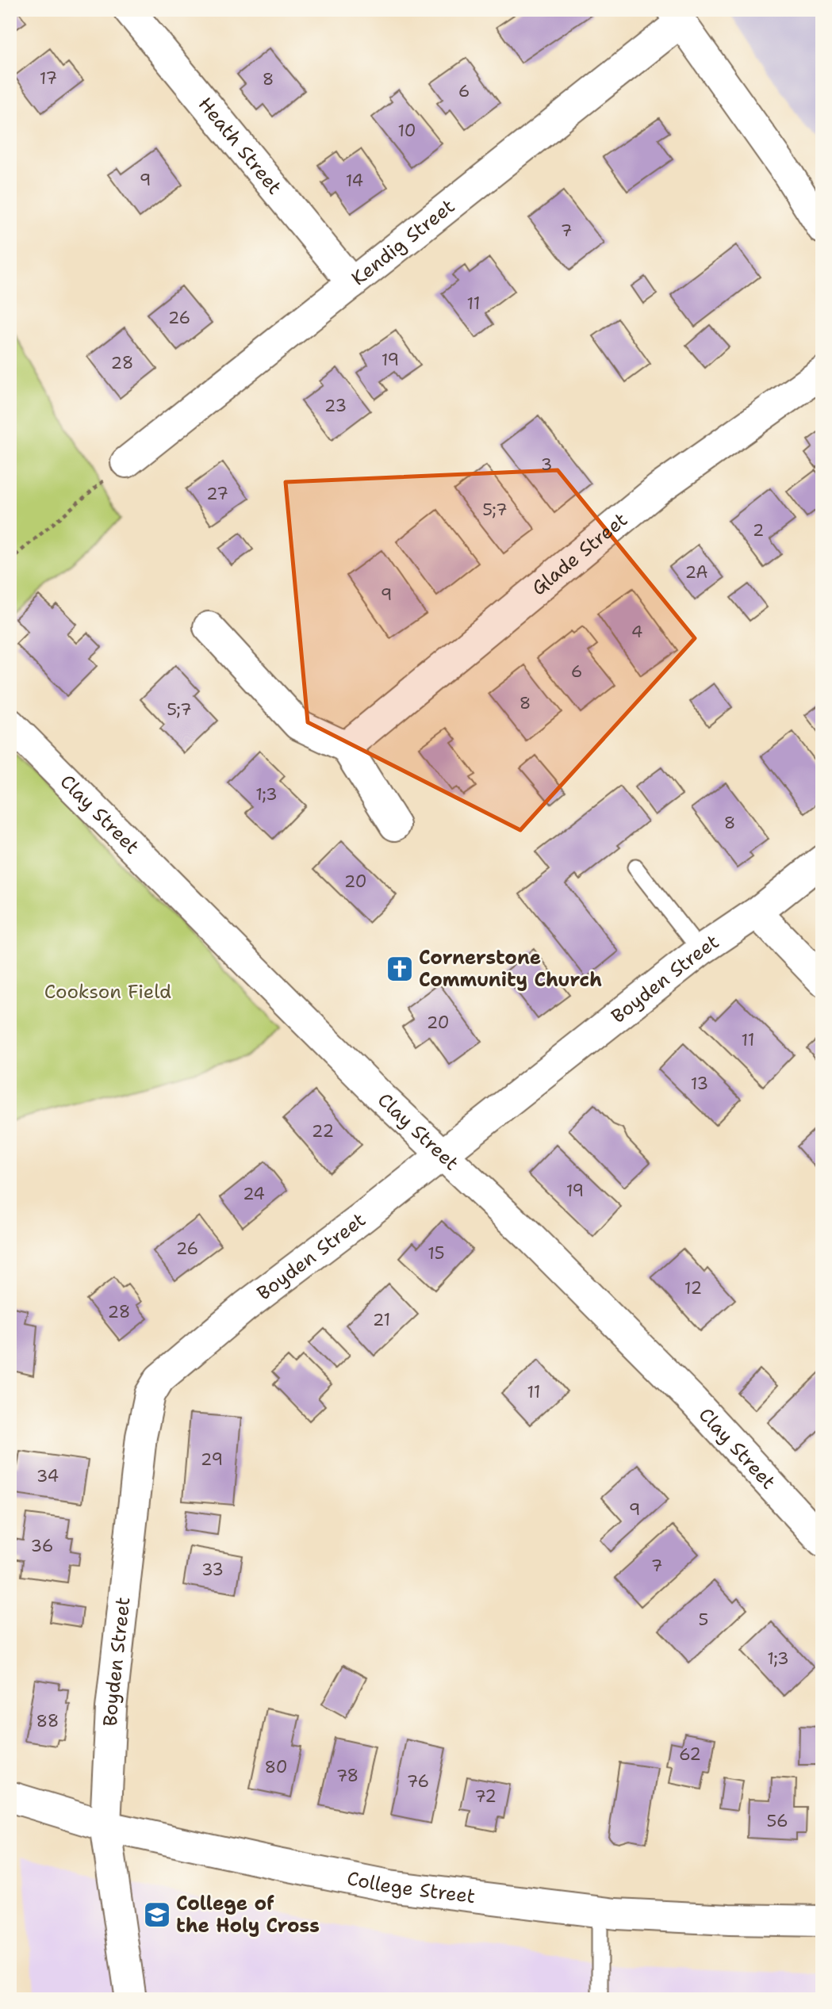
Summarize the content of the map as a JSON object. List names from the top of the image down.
{
  "streets": {
    "street": [
      "Heath Street",
      "Kendig Street",
      "Glade Street",
      "Clay Street",
      "Boyden Street",
      "College Street"
    ]
  },
  "crossings": [
    ["Heath Street", "Kendig Street"],
    ["Clay Street", "Boyden Street"],
    ["Boyden Street", "College Street"]
  ],
  "parks": ["Cookson Field"],
  "places": {
    "church": ["Cornerstone Community Church"],
    "school or university": ["College of the Holy Cross"]
  },
  "house_numbers": [
    "17",
    "8",
    "6",
    "10",
    "9",
    "14",
    "7",
    "11",
    "26",
    "19",
    "28",
    "23",
    "3",
    "27",
    "5;7",
    "2",
    "2A",
    "9",
    "4",
    "6",
    "8",
    "5;7",
    "1;3",
    "8",
    "20",
    "20",
    "11",
    "13",
    "22",
    "19",
    "24",
    "26",
    "15",
    "12",
    "28",
    "21",
    "11",
    "29",
    "34",
    "9",
    "36",
    "7",
    "33",
    "5",
    "1;3",
    "88",
    "62",
    "80",
    "78",
    "76",
    "72",
    "56"
  ]
}
